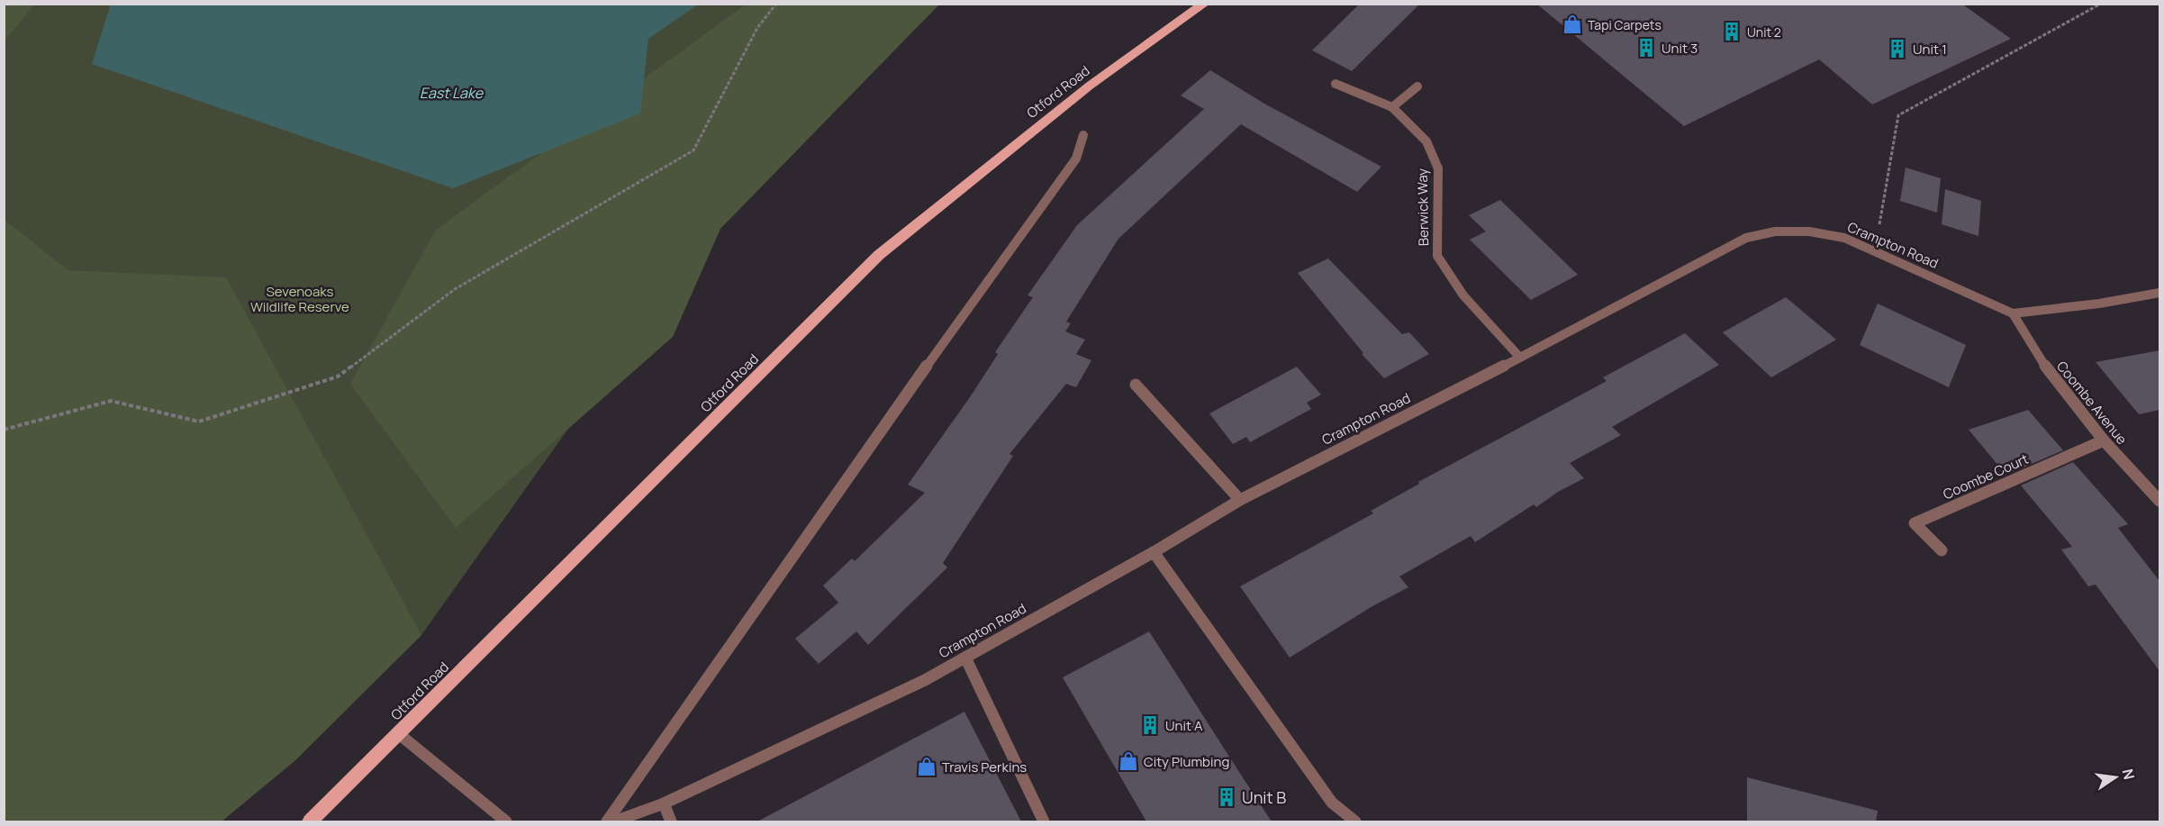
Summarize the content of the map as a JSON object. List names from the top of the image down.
{
  "streets": {
    "main road": ["Otford Road"],
    "street": [
      "Berwick Way",
      "Crampton Road",
      "Coombe Avenue",
      "Coombe Court"
    ]
  },
  "crossings": [
    ["Berwick Way", "Crampton Road"],
    ["Crampton Road", "Coombe Avenue"],
    ["Coombe Avenue", "Coombe Court"]
  ],
  "water": ["East Lake"],
  "parks": ["Sevenoaks Wildlife Reserve"],
  "places": {
    "shop": ["Tapi Carpets", "City Plumbing", "Travis Perkins"],
    "building": [
      "Unit 2",
      "Unit 3",
      "Unit 1",
      "Unit A",
      "Unit B"
    ]
  },
  "north": "right"
}
